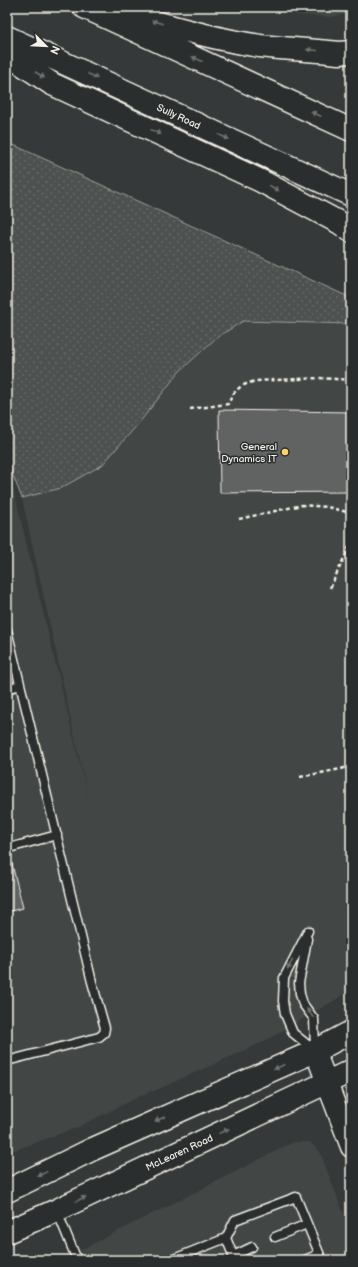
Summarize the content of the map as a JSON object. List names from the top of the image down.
{
  "streets": {
    "main road": ["Sully Road", "McLearen Road"]
  },
  "places": ["General Dynamics IT"],
  "north": "bottom right"
}
